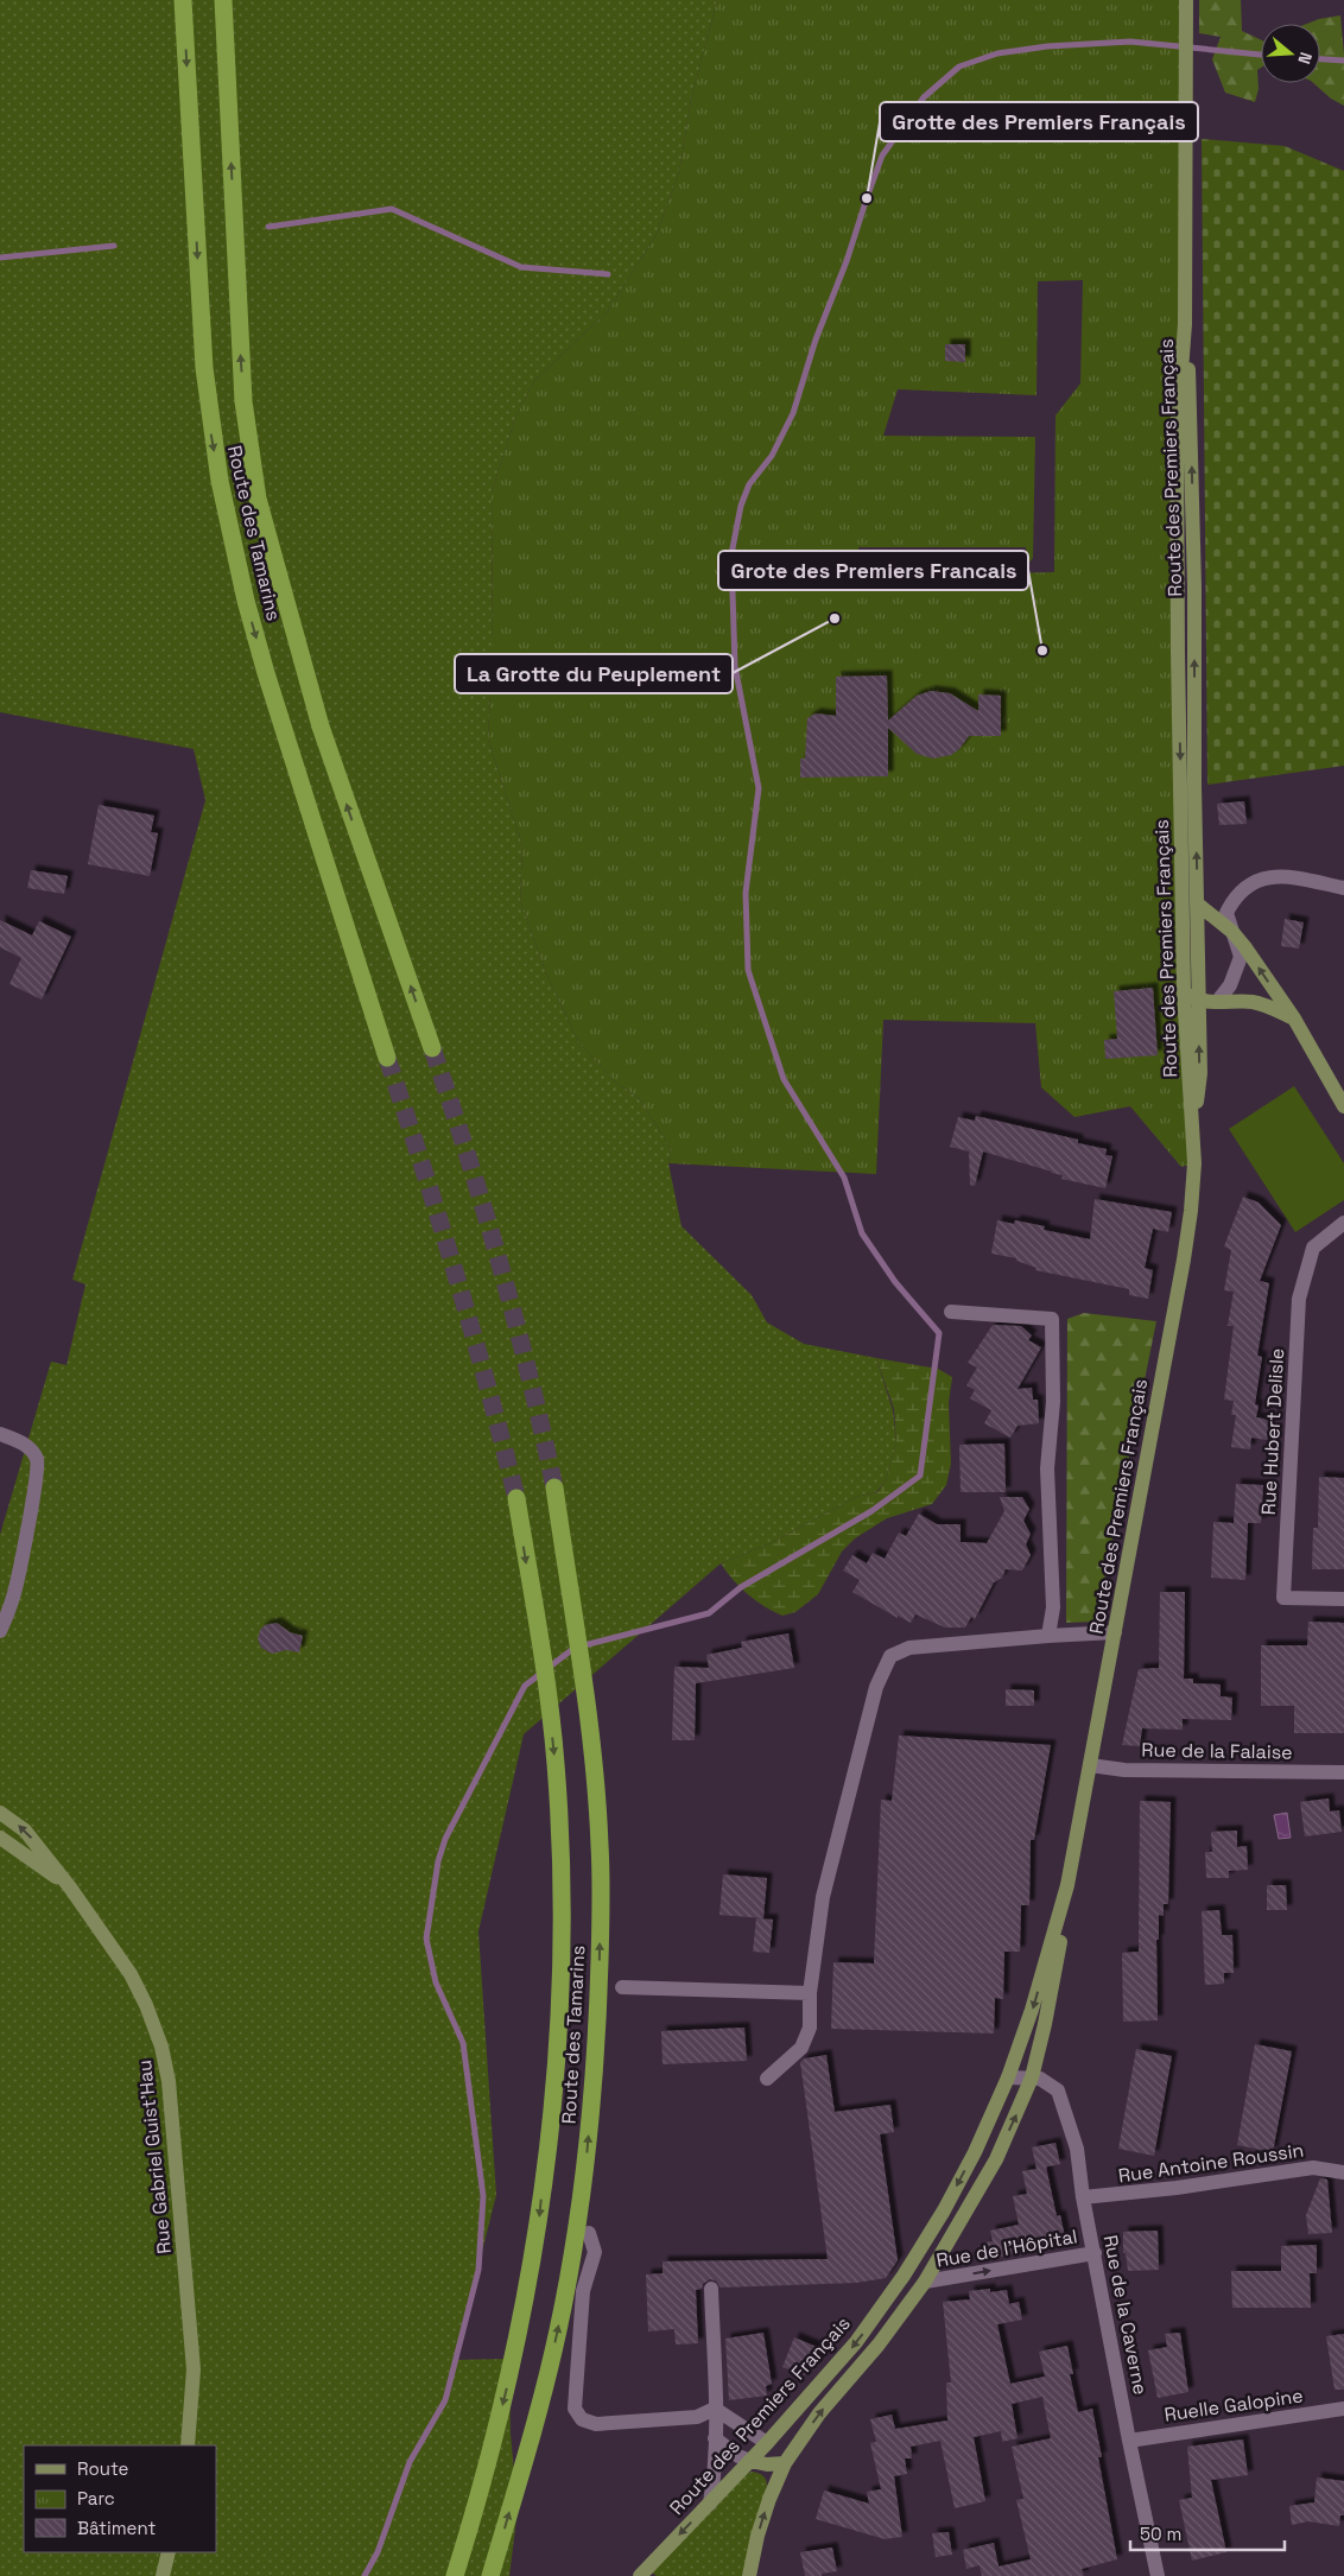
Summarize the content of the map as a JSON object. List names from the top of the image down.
{
  "streets": {
    "highway": ["Route des Tamarins"],
    "main road": ["Route des Premiers Français", "Rue Gabriel Guist'Hau"],
    "street": [
      "Rue Hubert Delisle",
      "Rue de la Falaise",
      "Rue Antoine Roussin",
      "Rue de l'Hôpital",
      "Rue de la Caverne",
      "Ruelle Galopine"
    ]
  },
  "crossings": [
    ["Route des Premiers Français", "Rue de la Falaise"],
    ["Route des Premiers Français", "Rue de l'Hôpital"],
    ["Route des Premiers Français", "Rue de la Caverne"],
    ["Rue Antoine Roussin", "Rue de la Caverne"],
    ["Rue de l'Hôpital", "Rue de la Caverne"],
    ["Rue de la Caverne", "Ruelle Galopine"]
  ],
  "one_way": ["Rue de l'Hôpital"],
  "places": ["Grotte des Premiers Français", "La Grotte du Peuplement", "Grote des Premiers Francais"],
  "legend": ["Route", "Parc", "Bâtiment"],
  "scale_bar": "50 m",
  "north": "right"
}
